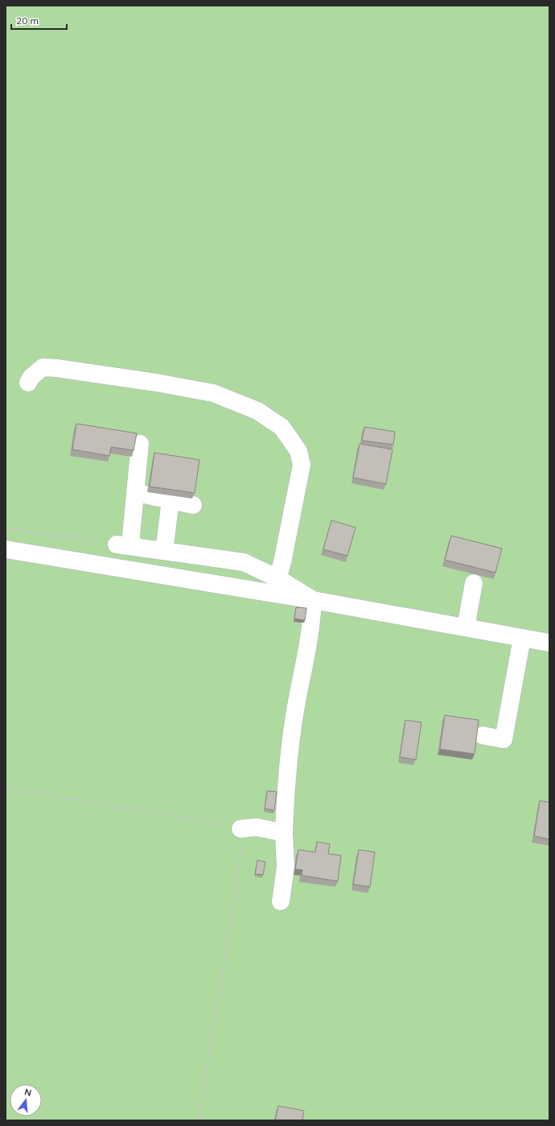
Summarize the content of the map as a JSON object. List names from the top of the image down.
{
  "scale_bar": "20 m",
  "north": "top"
}
